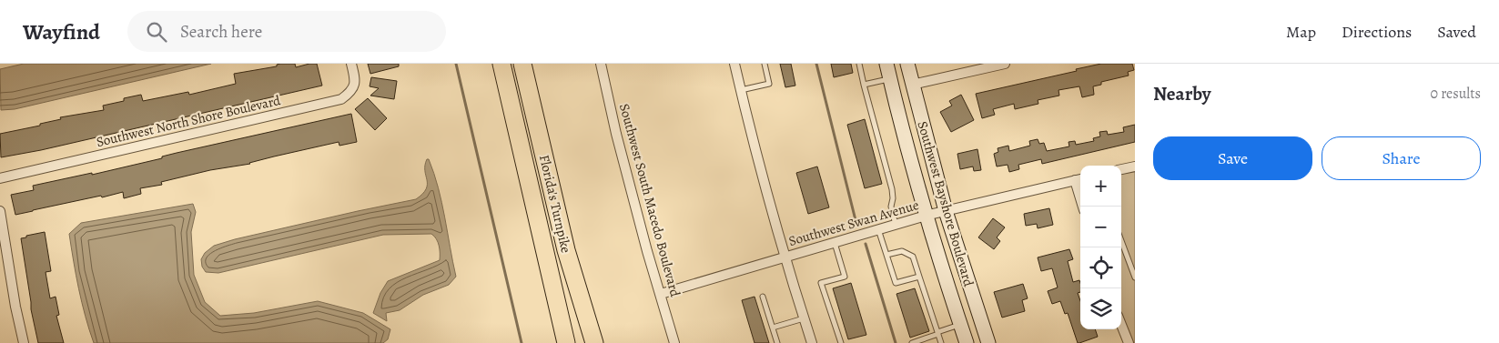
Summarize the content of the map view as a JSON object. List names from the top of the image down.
{
  "streets": {
    "highway": ["Florida's Turnpike"],
    "main road": ["Southwest Bayshore Boulevard"],
    "street": ["Southwest North Shore Boulevard", "Southwest South Macedo Boulevard", "Southwest Swan Avenue"]
  },
  "crossings": [
    ["Southwest South Macedo Boulevard", "Southwest Swan Avenue"],
    ["Southwest Bayshore Boulevard", "Southwest Swan Avenue"]
  ],
  "page": {
    "header": "Wayfind",
    "search": "Search here",
    "nav": ["Map", "Directions", "Saved"],
    "heading": ["Nearby", "0 results"],
    "buttons": ["Save", "Share"],
    "map_buttons": ["+", "−"]
  }
}
